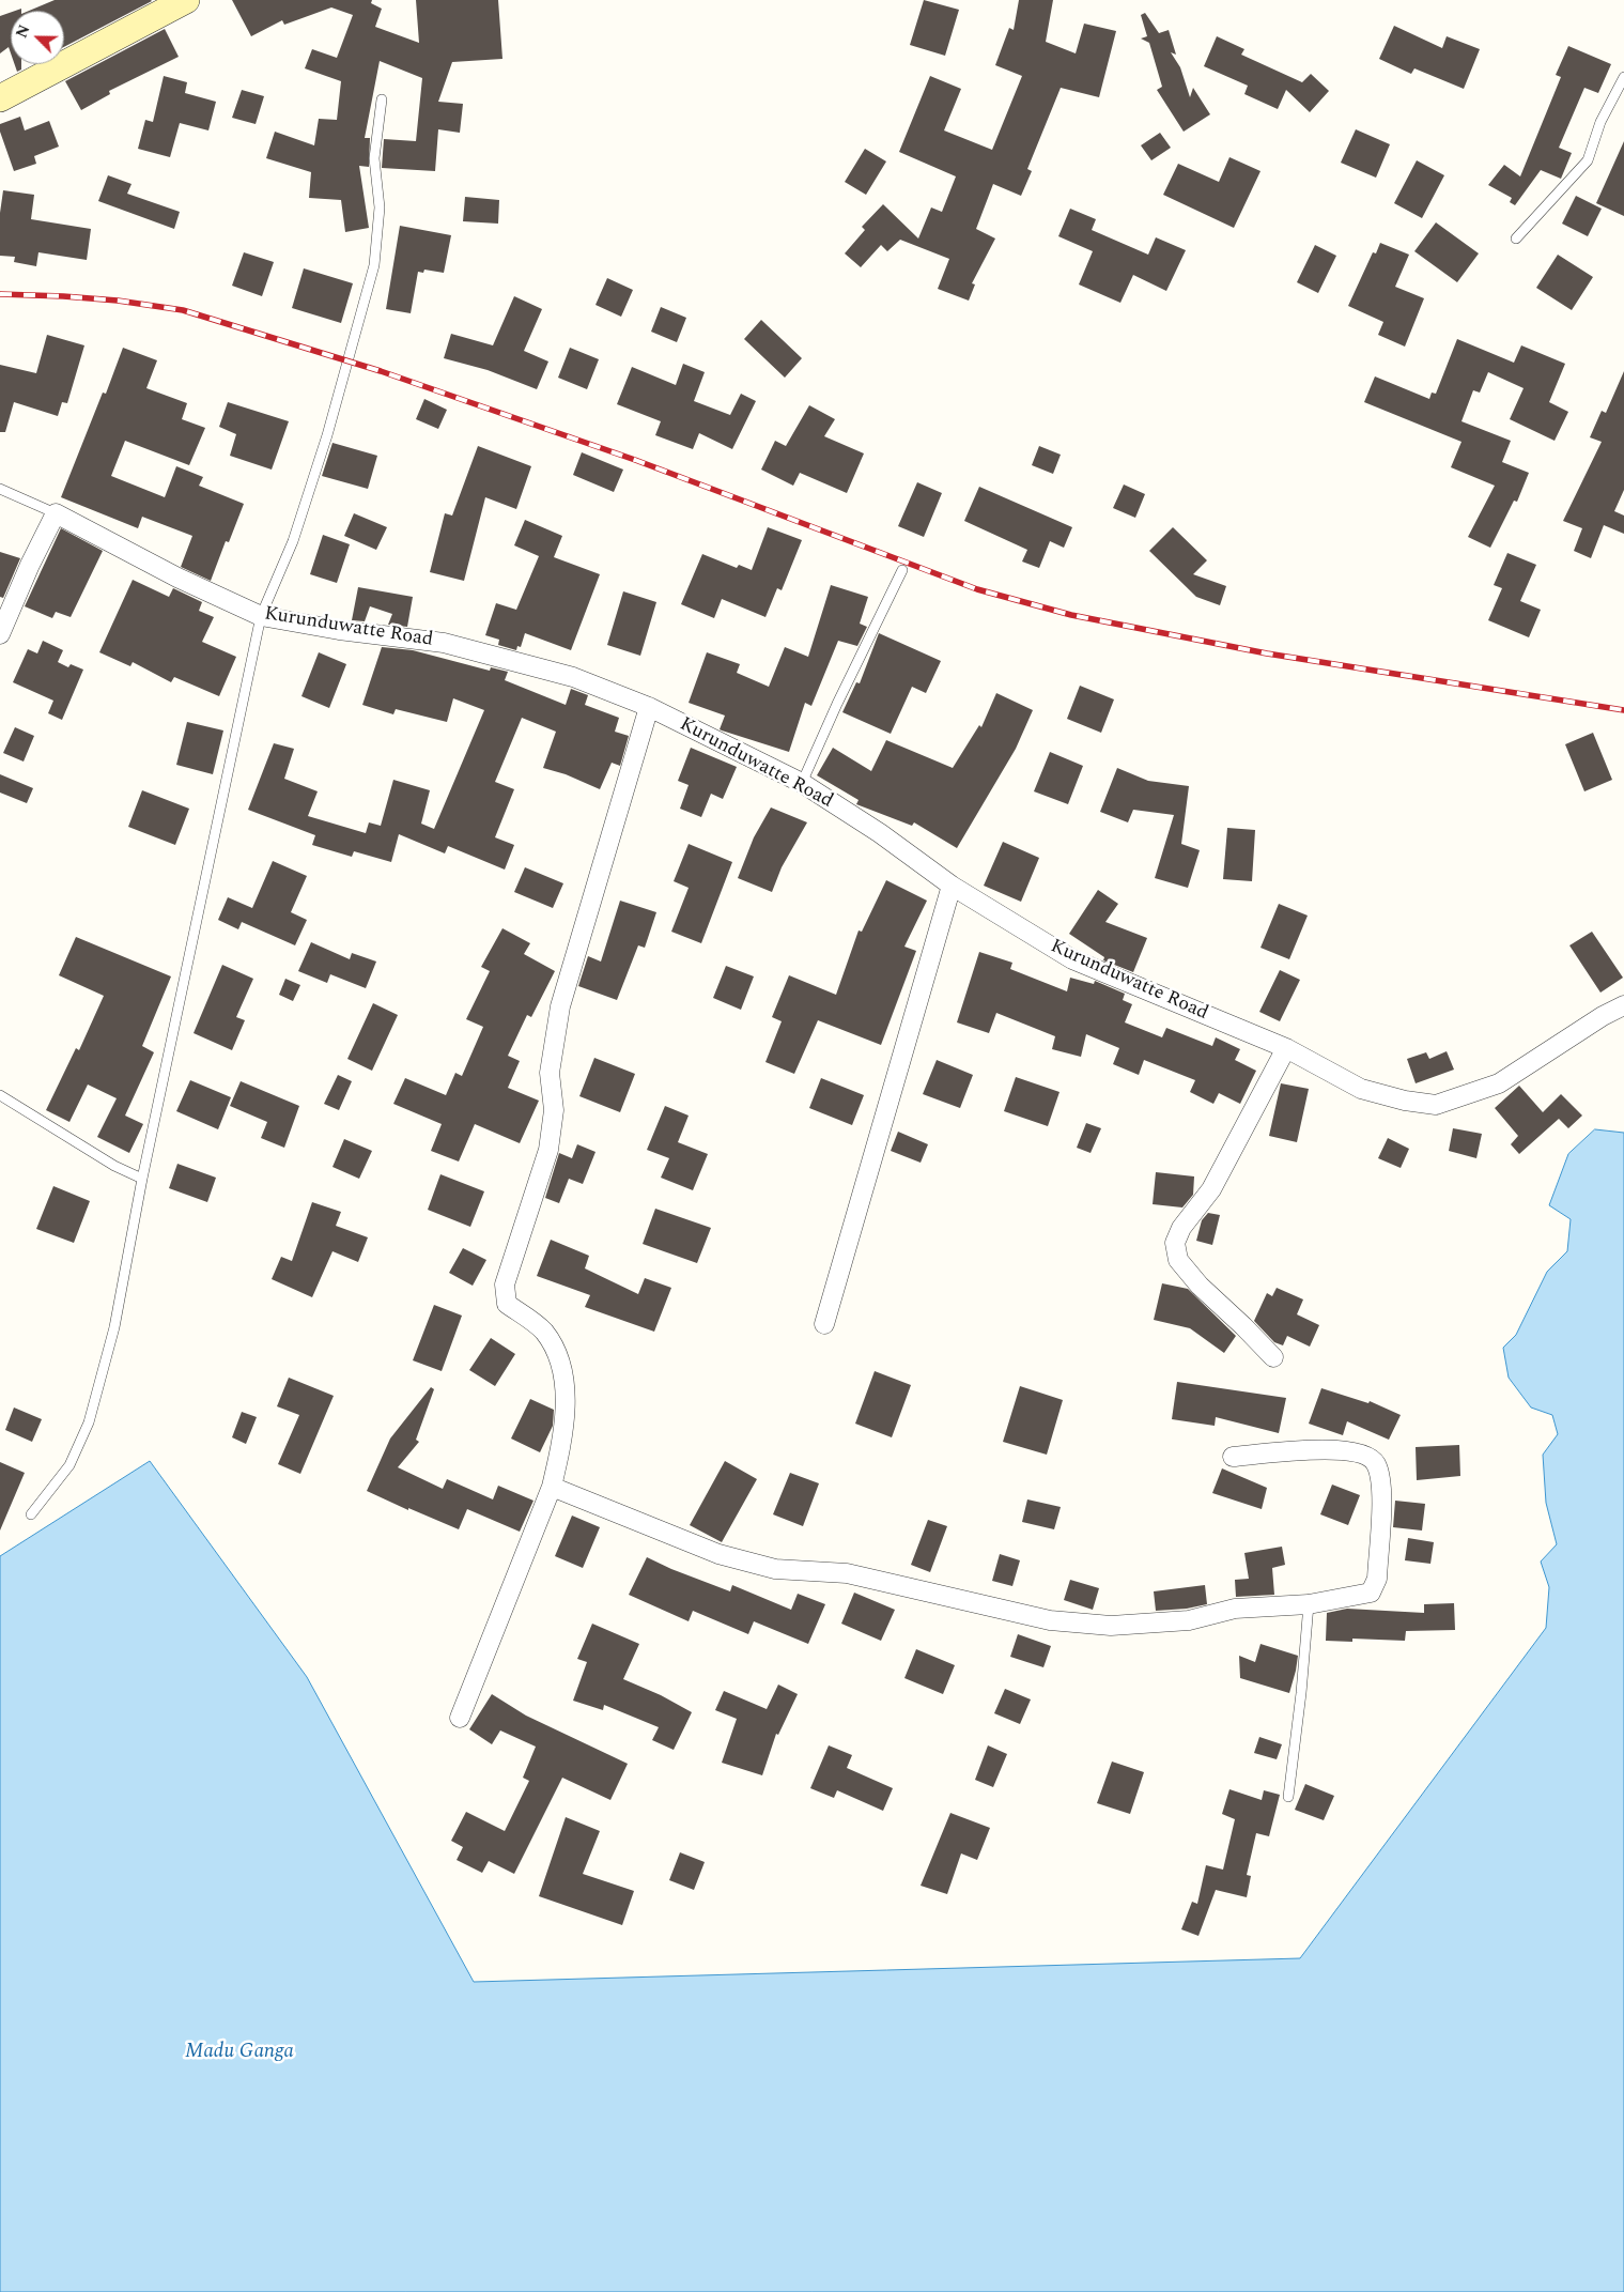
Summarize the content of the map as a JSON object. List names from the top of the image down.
{
  "streets": {
    "street": ["Kurunduwatte Road"]
  },
  "water": ["Madu Ganga"],
  "north": "top left"
}
